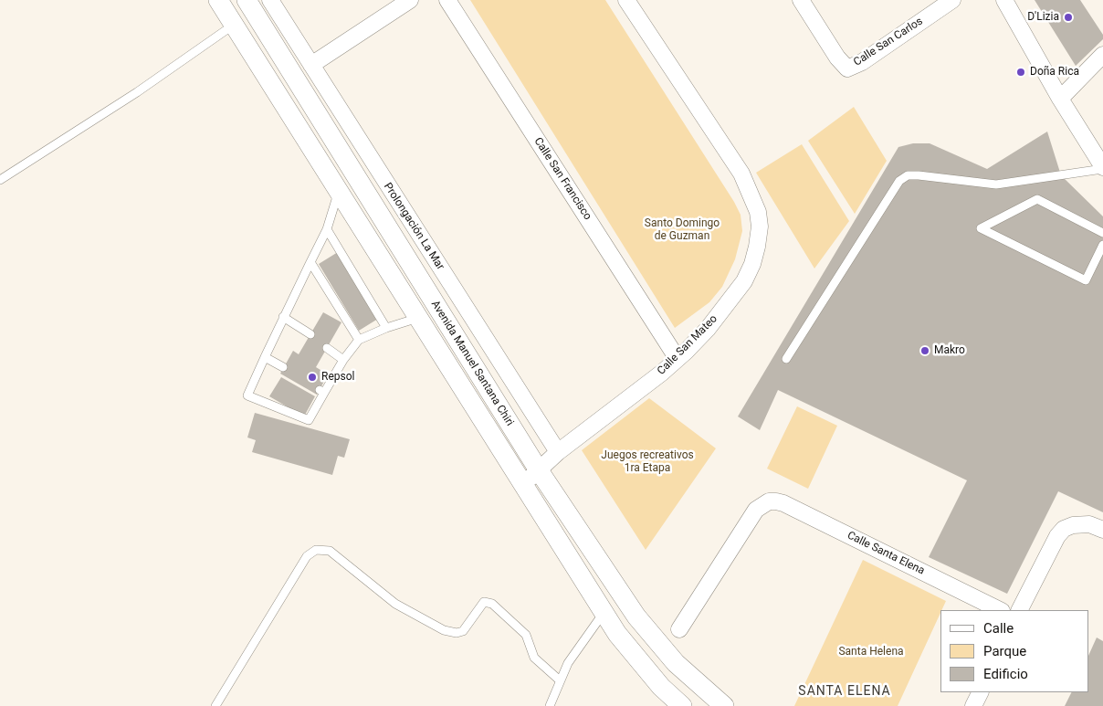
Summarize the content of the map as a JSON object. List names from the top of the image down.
{
  "streets": {
    "street": [
      "Calle San Carlos",
      "Calle San Francisco",
      "Prolongación La Mar",
      "Calle San Mateo",
      "Avenida Manuel Santana Chiri",
      "Calle Santa Elena"
    ]
  },
  "crossings": [
    ["Calle San Francisco", "Calle San Mateo"],
    ["Prolongación La Mar", "Calle San Mateo"],
    ["Calle San Mateo", "Avenida Manuel Santana Chiri"]
  ],
  "districts": ["SANTA ELENA"],
  "parks": ["Santo Domingo de Guzman", "Juegos recreativos 1ra Etapa", "Santa Helena"],
  "places": [
    "D'Lizia",
    "Doña Rica",
    "Makro",
    "Repsol"
  ],
  "legend": ["Calle", "Parque", "Edificio"]
}
